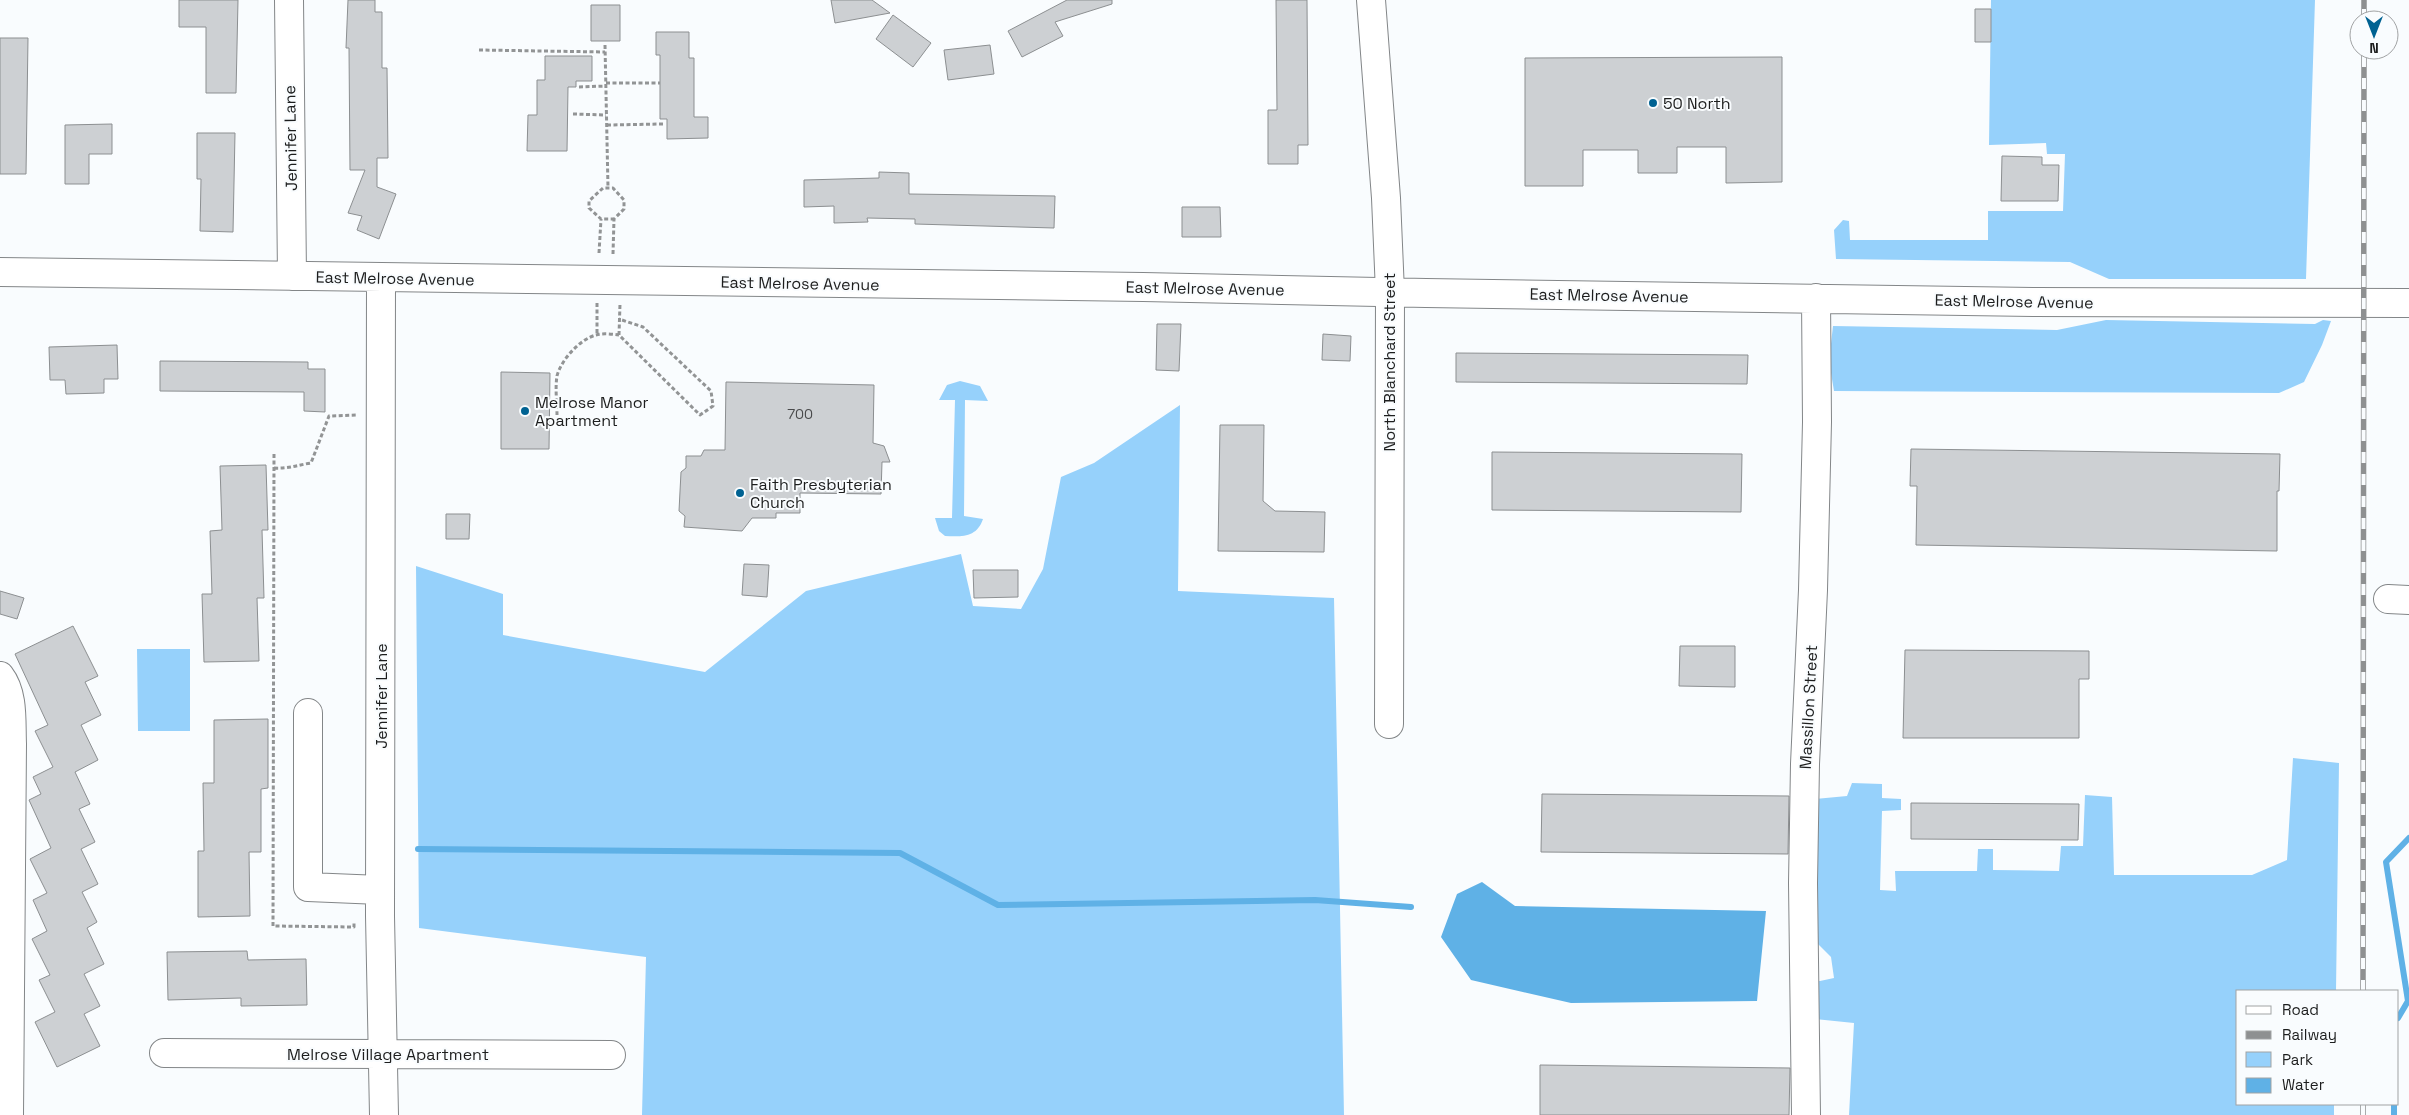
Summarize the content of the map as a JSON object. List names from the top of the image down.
{
  "streets": {
    "street": [
      "Jennifer Lane",
      "East Melrose Avenue",
      "North Blanchard Street",
      "Massillon Street",
      "Melrose Village Apartment"
    ]
  },
  "crossings": [
    ["Jennifer Lane", "East Melrose Avenue"],
    ["Jennifer Lane", "Melrose Village Apartment"],
    ["East Melrose Avenue", "North Blanchard Street"],
    ["East Melrose Avenue", "Massillon Street"]
  ],
  "places": ["50 North", "Melrose Manor Apartment", "Faith Presbyterian Church"],
  "house_numbers": ["700"],
  "legend": [
    "Road",
    "Railway",
    "Park",
    "Water"
  ],
  "north": "bottom"
}
